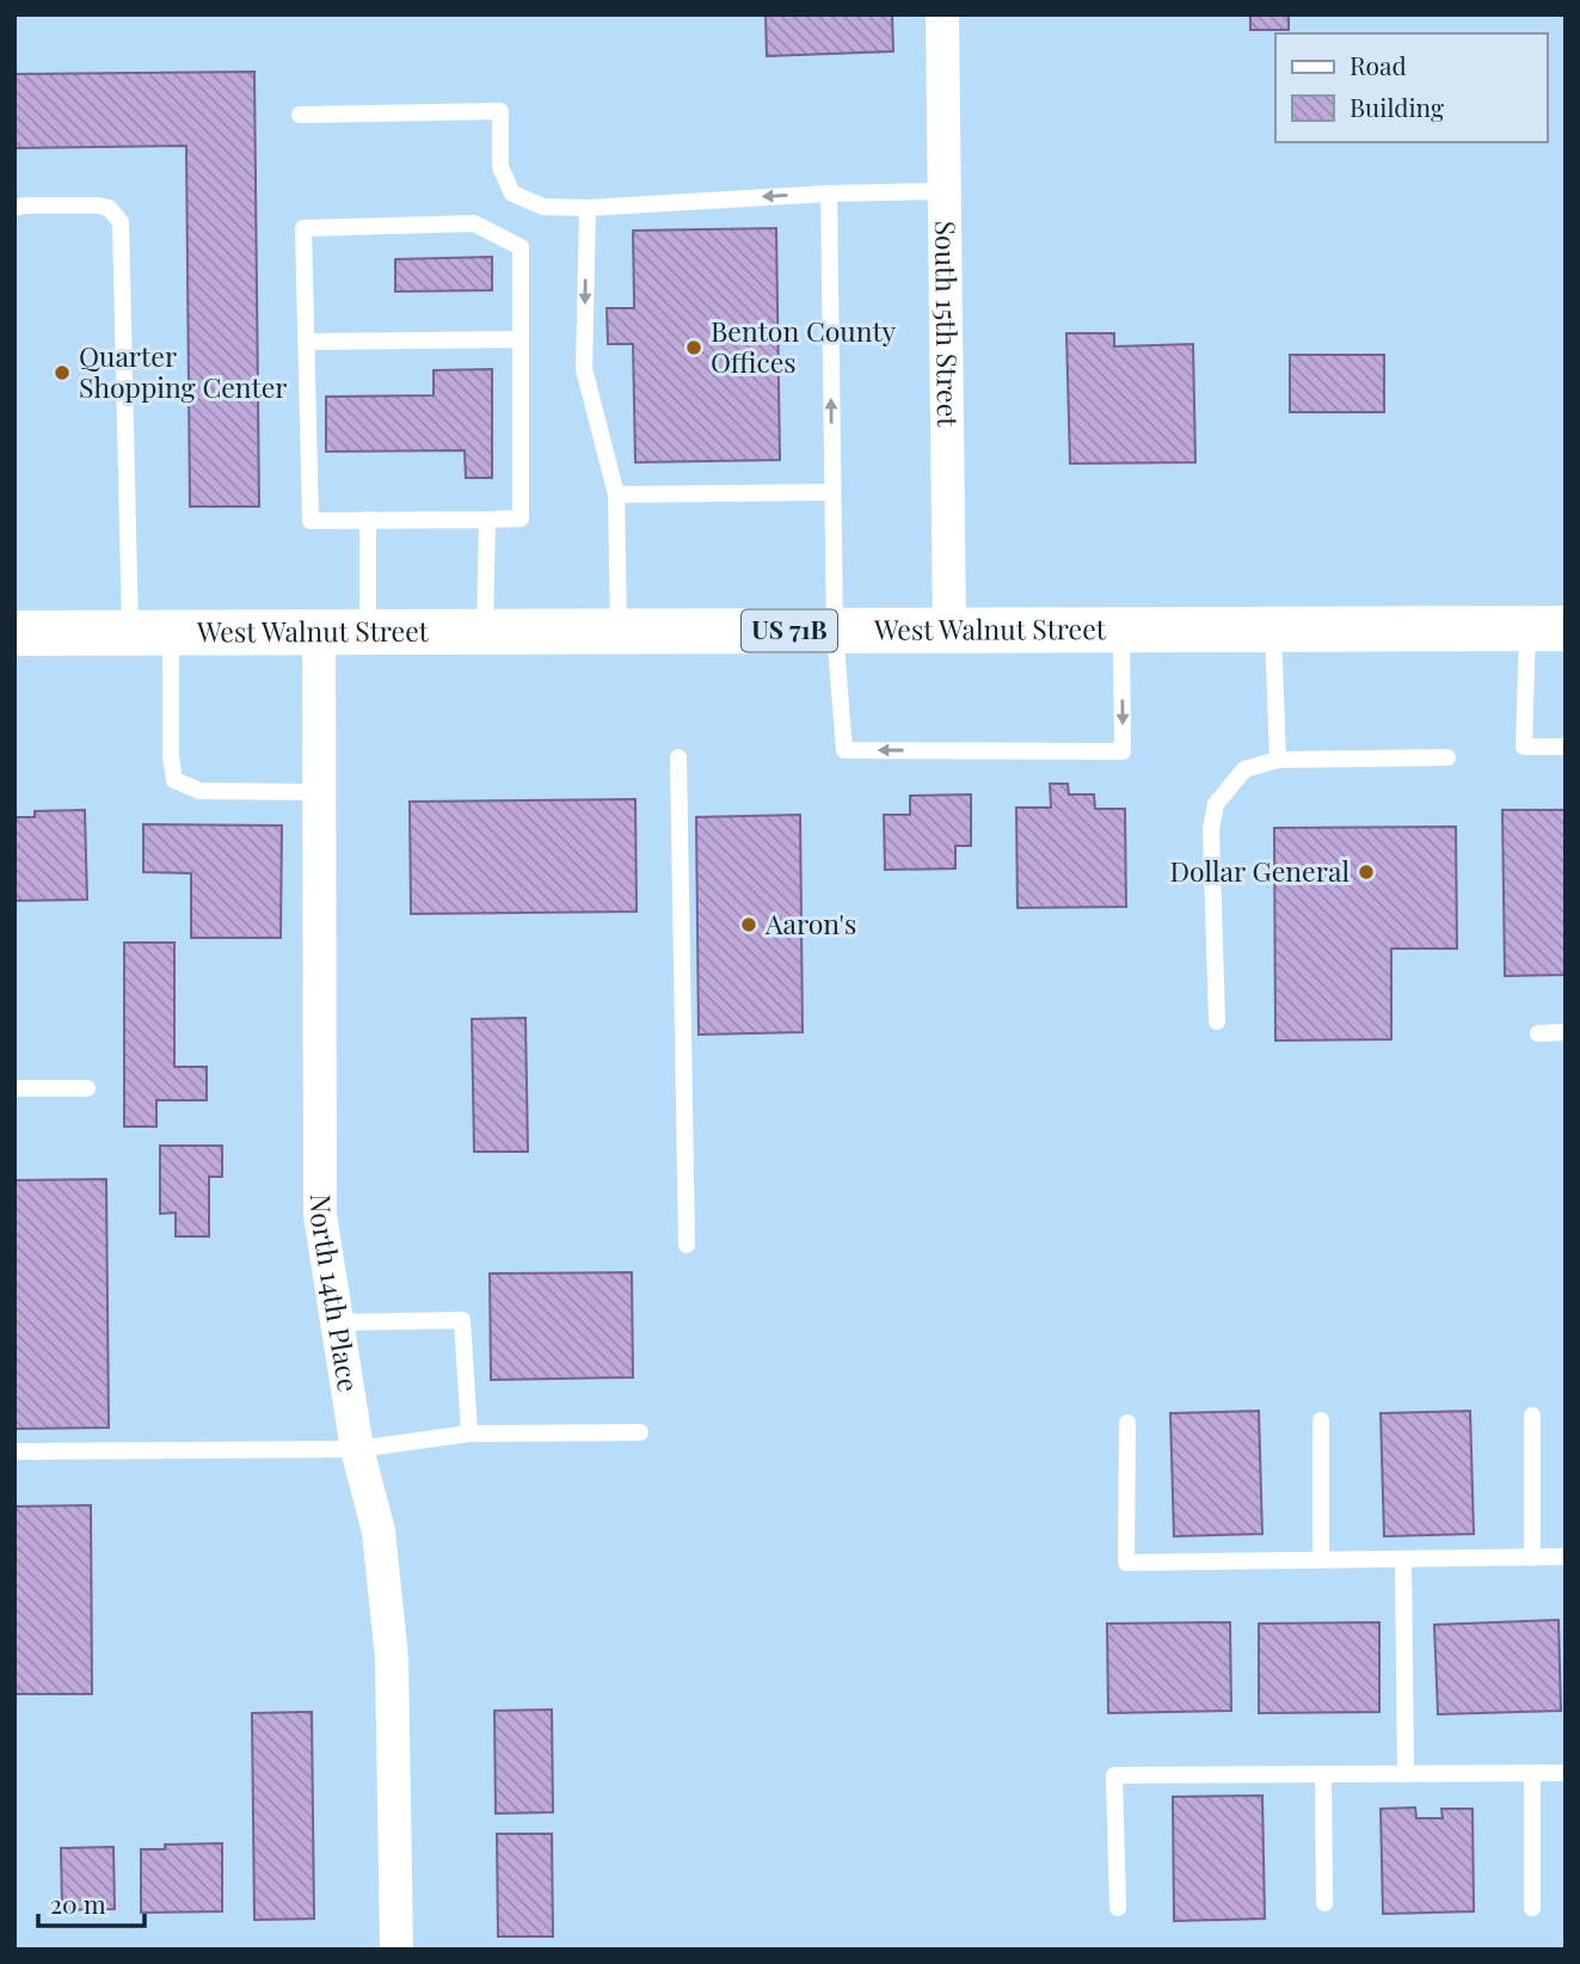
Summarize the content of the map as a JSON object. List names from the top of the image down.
{
  "streets": {
    "main road": ["US 71B", "West Walnut Street"],
    "street": ["South 15th Street", "North 14th Place"]
  },
  "crossings": [
    ["South 15th Street", "West Walnut Street"],
    ["West Walnut Street", "North 14th Place"]
  ],
  "places": [
    "Benton County Offices",
    "Quarter Shopping Center",
    "Dollar General",
    "Aaron's"
  ],
  "legend": ["Road", "Building"],
  "scale_bar": "20 m"
}
